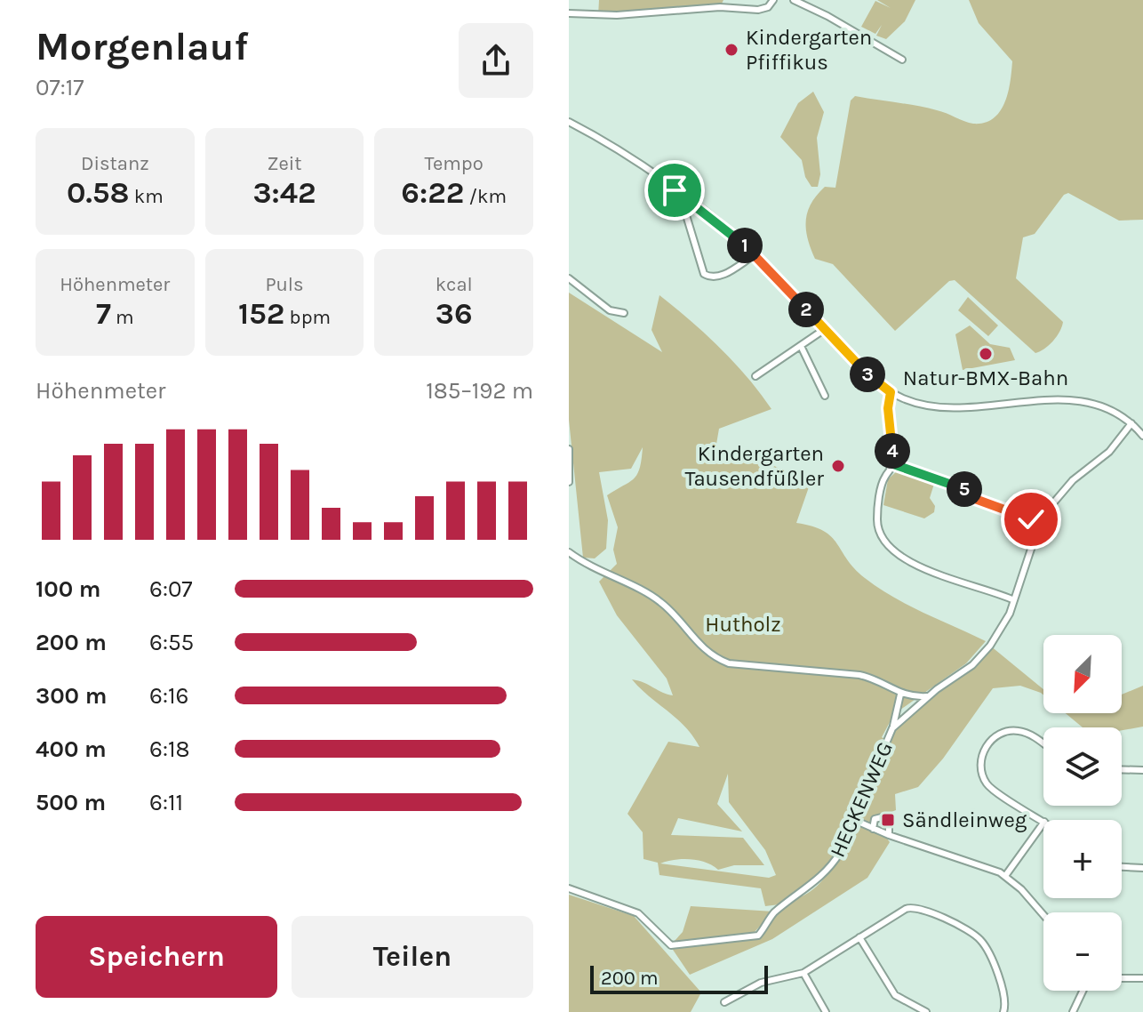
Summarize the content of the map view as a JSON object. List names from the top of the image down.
{
  "streets": {
    "street": ["HECKENWEG"]
  },
  "parks": ["Hutholz"],
  "places": {
    "other": ["Kindergarten Pfiffikus", "Natur-BMX-Bahn", "Kindergarten Tausendfüßler"],
    "transit": ["Sändleinweg"]
  },
  "scale_bar": "200 m",
  "north": "bottom left",
  "page": {
    "heading": ["Morgenlauf", "07:17"],
    "stats": [
      ["Distanz", "0.58 km"],
      ["Zeit", "3:42"],
      ["Tempo", "6:22 /km"],
      ["Höhenmeter", "7 m"],
      ["Puls", "152 bpm"],
      ["kcal", "36"]
    ],
    "pins": [
      "1",
      "2",
      "3",
      "4",
      "5"
    ],
    "chart": ["Höhenmeter", "185–192 m"],
    "list": [
      {
        "name": "100 m",
        "note": "6:07"
      },
      {
        "name": "200 m",
        "note": "6:55"
      },
      {
        "name": "300 m",
        "note": "6:16"
      },
      {
        "name": "400 m",
        "note": "6:18"
      },
      {
        "name": "500 m",
        "note": "6:11"
      }
    ],
    "map_buttons": ["+", "−"],
    "buttons": ["Speichern", "Teilen"],
    "scale": "200 m"
  }
}
